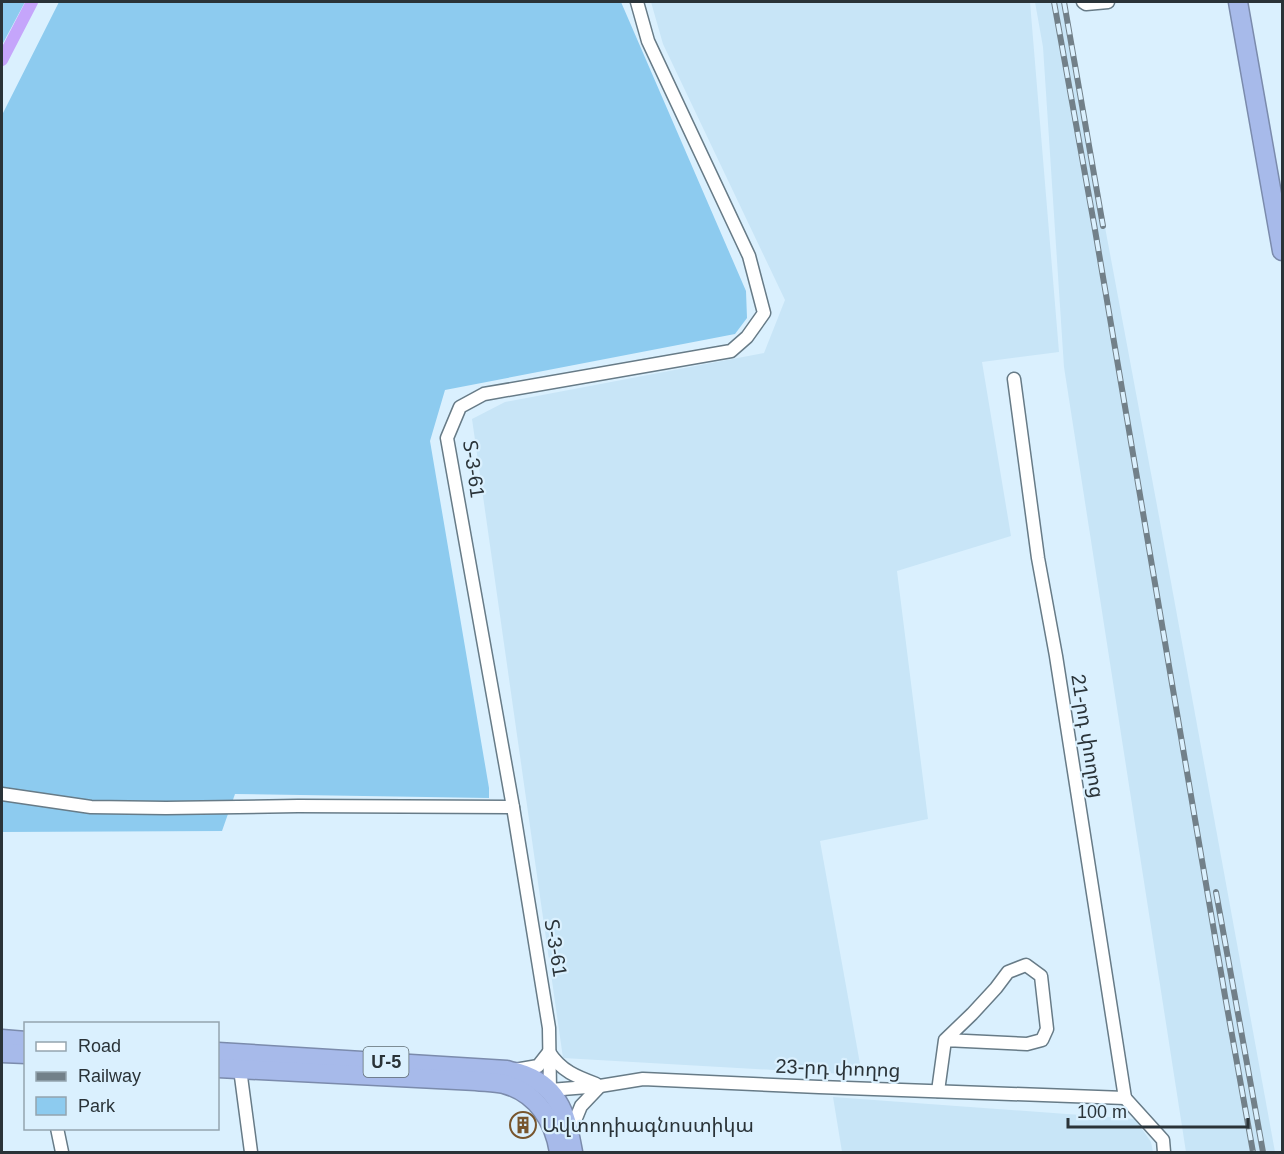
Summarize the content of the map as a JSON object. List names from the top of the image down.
{
  "streets": {
    "highway": ["Մ-5"],
    "street": ["Տ-3-61", "21-րդ փողոց", "23-րդ փողոց"]
  },
  "crossings": [
    ["Տ-3-61", "Մ-5"],
    ["Տ-3-61", "23-րդ փողոց"],
    ["21-րդ փողոց", "23-րդ փողոց"],
    ["Մ-5", "23-րդ փողոց"]
  ],
  "places": {
    "building": ["Ավտոդիագնոստիկա"]
  },
  "legend": ["Road", "Railway", "Park"],
  "scale_bar": "100 m"
}
